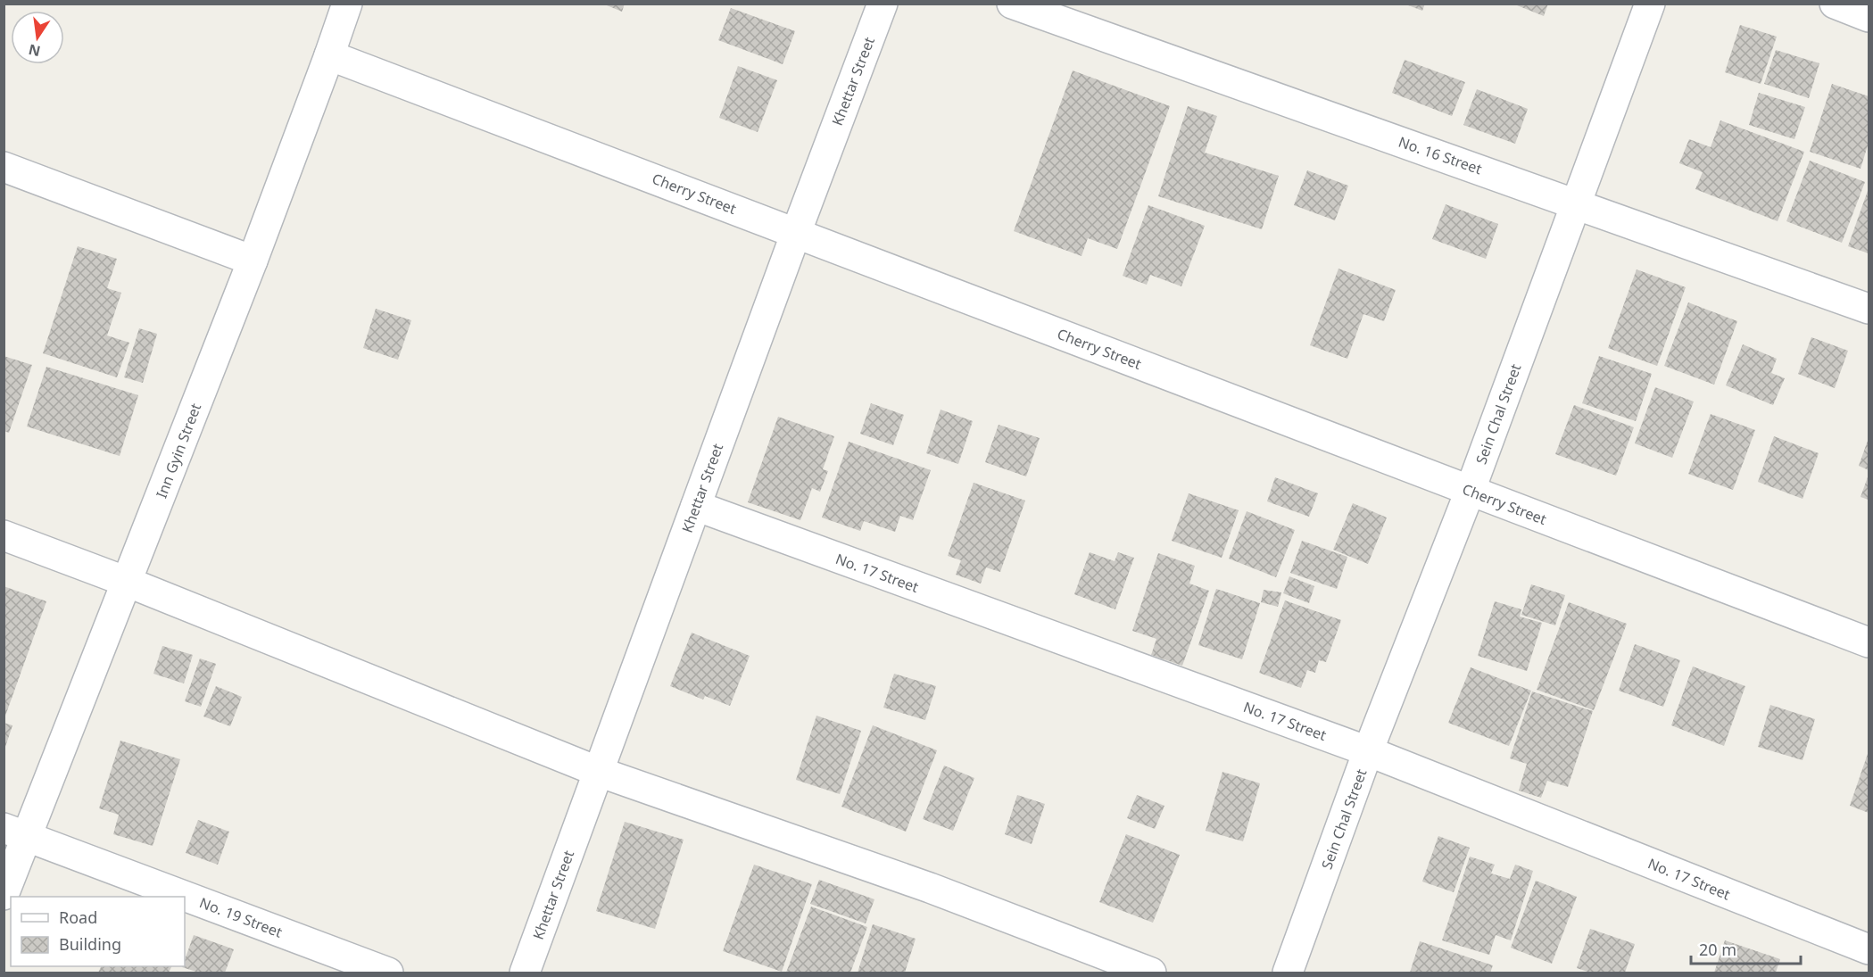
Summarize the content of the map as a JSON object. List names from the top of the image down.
{
  "streets": {
    "street": [
      "Khettar Street",
      "No. 16 Street",
      "Cherry Street",
      "Sein Chal Street",
      "Inn Gyin Street",
      "No. 17 Street",
      "No. 19 Street"
    ]
  },
  "crossings": [
    ["Khettar Street", "Cherry Street"],
    ["Khettar Street", "No. 17 Street"],
    ["No. 16 Street", "Sein Chal Street"],
    ["Cherry Street", "Sein Chal Street"],
    ["Cherry Street", "Inn Gyin Street"],
    ["Sein Chal Street", "No. 17 Street"],
    ["Inn Gyin Street", "No. 19 Street"]
  ],
  "legend": ["Road", "Building"],
  "scale_bar": "20 m",
  "north": "bottom"
}
